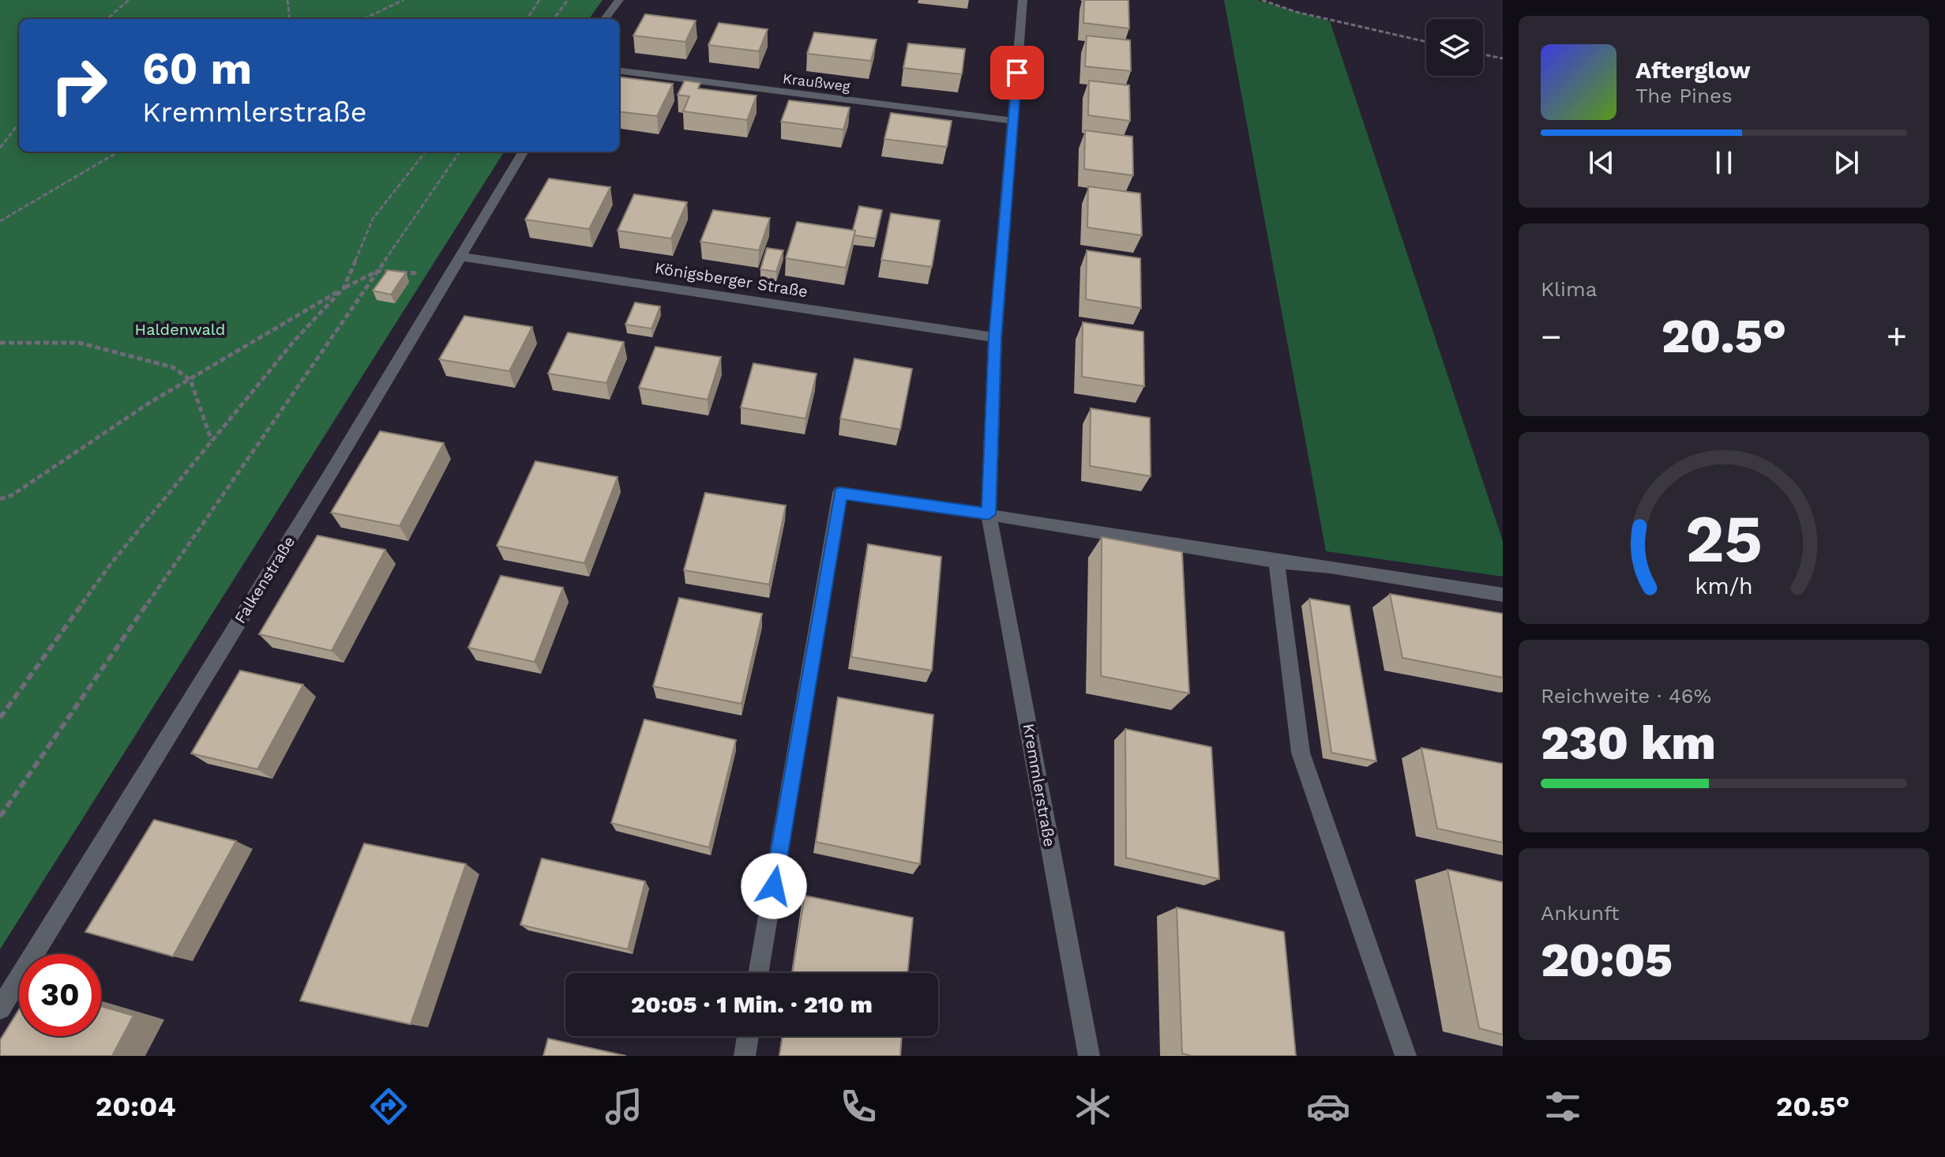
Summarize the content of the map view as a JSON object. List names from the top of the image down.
{
  "streets": {
    "street": [
      "Kraußweg",
      "Königsberger Straße",
      "Falkenstraße",
      "Kremmlerstraße"
    ]
  },
  "crossings": [
    ["Kraußweg", "Kremmlerstraße"],
    ["Königsberger Straße", "Falkenstraße"],
    ["Königsberger Straße", "Kremmlerstraße"]
  ],
  "parks": ["Haldenwald"],
  "page": {
    "turn": ["60 m", "Kremmlerstraße"],
    "song": ["Afterglow", "The Pines"],
    "tile": [
      "Klima",
      ["Reichweite · 46%", "230 km"],
      ["Ankunft", "20:05"]
    ],
    "heat": ["−", "20.5°", "+"],
    "limit": "30",
    "trip": "20:05 · 1 Min. · 210 m",
    "tabs": ["20:04", "20.5°"],
    "gauge": ["25", "km/h"]
  }
}
